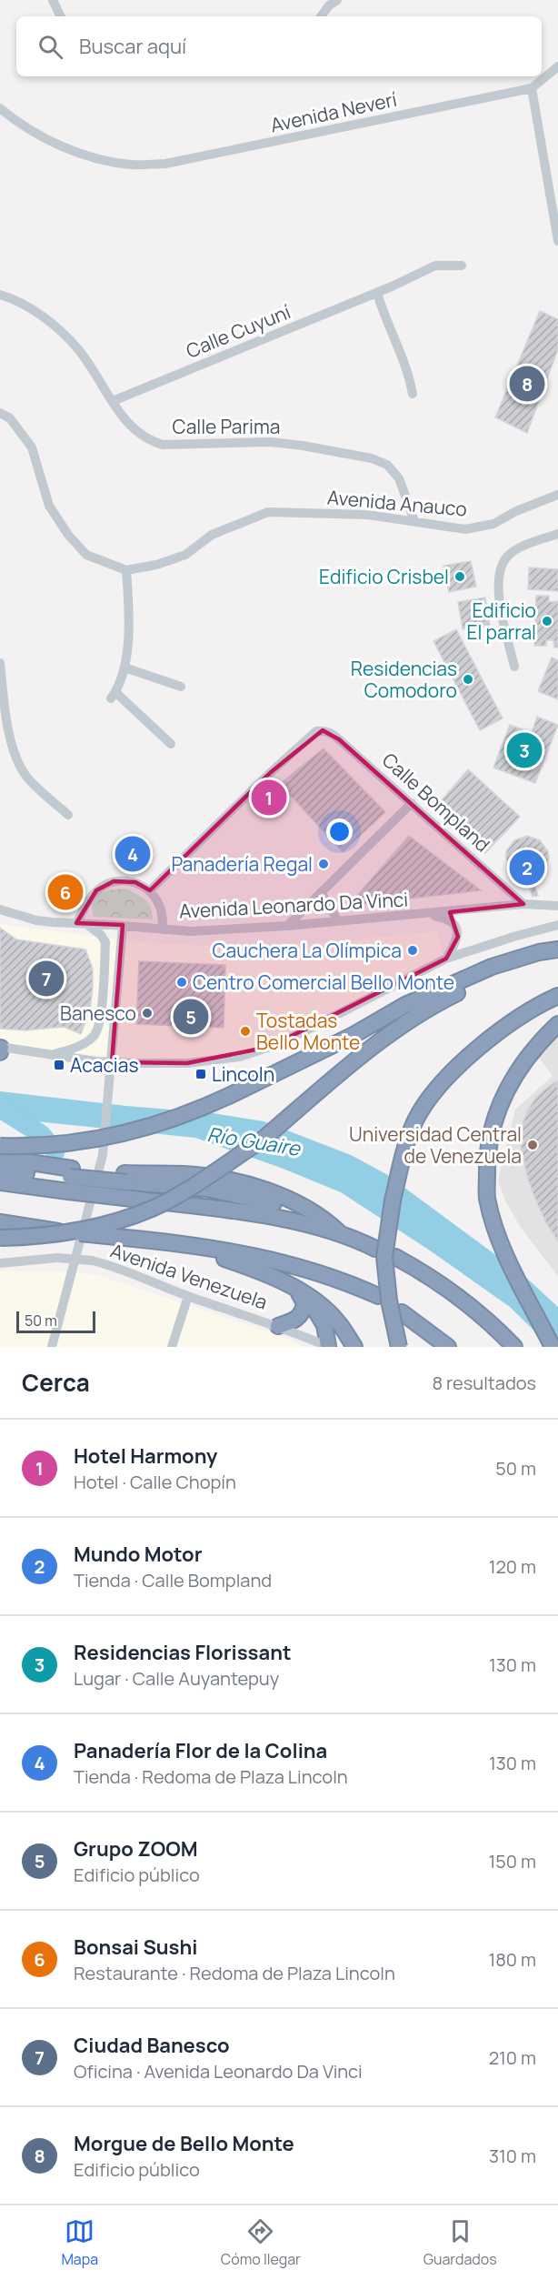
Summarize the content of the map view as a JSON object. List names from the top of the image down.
{
  "streets": {
    "street": [
      "Avenida Neverí",
      "Calle Cuyuní",
      "Calle Parima",
      "Avenida Anauco",
      "Calle Bompland",
      "Avenida Leonardo Da Vinci",
      "Avenida Venezuela"
    ]
  },
  "crossings": [
    ["Calle Cuyuní", "Calle Parima"],
    ["Calle Parima", "Avenida Anauco"],
    ["Calle Bompland", "Avenida Leonardo Da Vinci"]
  ],
  "water": ["Río Guaire"],
  "places": {
    "other": [
      "Edificio Crisbel",
      "Edificio El parral",
      "Residencias Comodoro",
      "Panadería Regal",
      "Cauchera La Olímpica",
      "Centro Comercial Bello Monte",
      "Banesco",
      "Tostadas Bello Monte",
      "Universidad Central de Venezuela"
    ],
    "transit": ["Acacias", "Lincoln"]
  },
  "scale_bar": "50 m",
  "page": {
    "search": "Buscar aquí",
    "pins": [
      "8",
      "3",
      "1",
      "4",
      "2",
      "6",
      "7",
      "5"
    ],
    "scale": "50 m",
    "heading": ["Cerca", "8 resultados"],
    "list": [
      {
        "mark": "1",
        "name": "Hotel Harmony",
        "note": "Hotel · Calle Chopín",
        "value": "50 m"
      },
      {
        "mark": "2",
        "name": "Mundo Motor",
        "note": "Tienda · Calle Bompland",
        "value": "120 m"
      },
      {
        "mark": "3",
        "name": "Residencias Florissant",
        "note": "Lugar · Calle Auyantepuy",
        "value": "130 m"
      },
      {
        "mark": "4",
        "name": "Panadería Flor de la Colina",
        "note": "Tienda · Redoma de Plaza Lincoln",
        "value": "130 m"
      },
      {
        "mark": "5",
        "name": "Grupo ZOOM",
        "note": "Edificio público",
        "value": "150 m"
      },
      {
        "mark": "6",
        "name": "Bonsai Sushi",
        "note": "Restaurante · Redoma de Plaza Lincoln",
        "value": "180 m"
      },
      {
        "mark": "7",
        "name": "Ciudad Banesco",
        "note": "Oficina · Avenida Leonardo Da Vinci",
        "value": "210 m"
      },
      {
        "mark": "8",
        "name": "Morgue de Bello Monte",
        "note": "Edificio público",
        "value": "310 m"
      }
    ],
    "nav": ["Mapa", "Cómo llegar", "Guardados"]
  }
}
